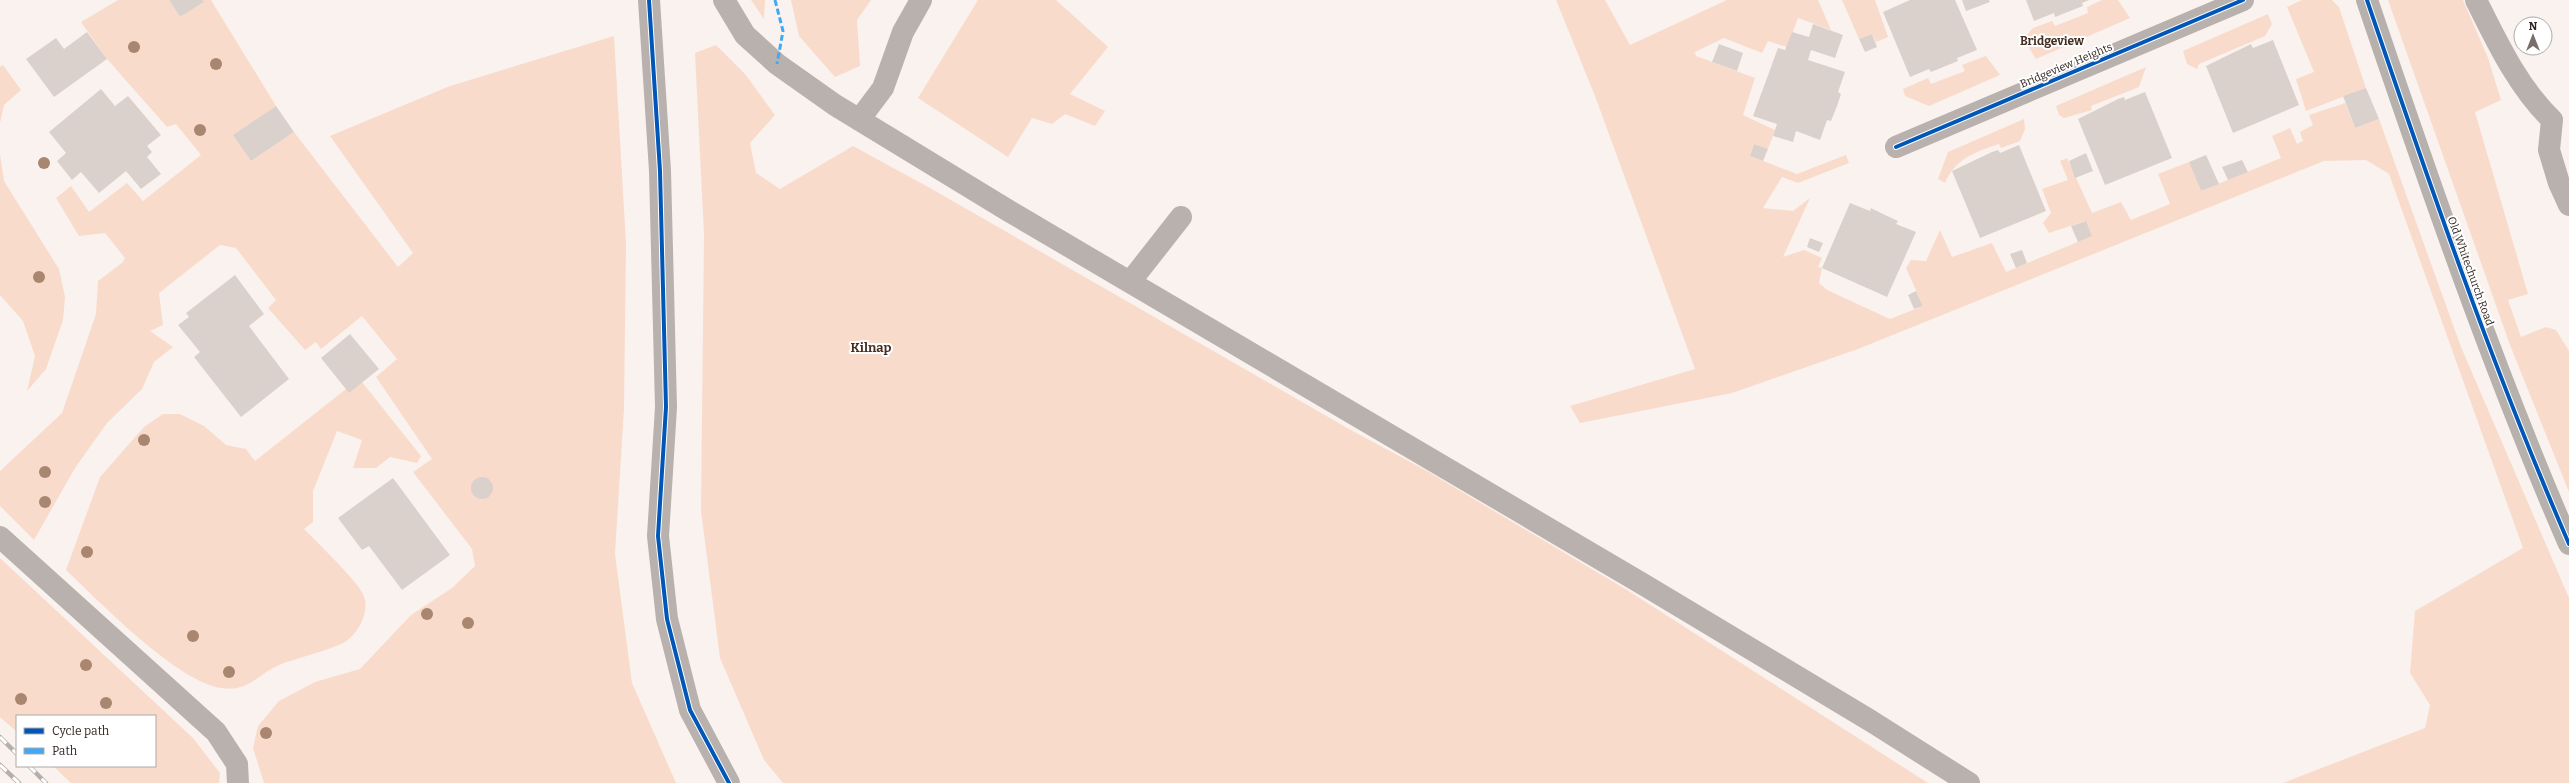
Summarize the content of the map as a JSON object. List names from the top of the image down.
{
  "streets": {
    "street": ["Bridgeview Heights", "Old Whitechurch Road"]
  },
  "districts": ["Bridgeview", "Kilnap"],
  "legend": ["Cycle path", "Path"],
  "north": "top"
}
